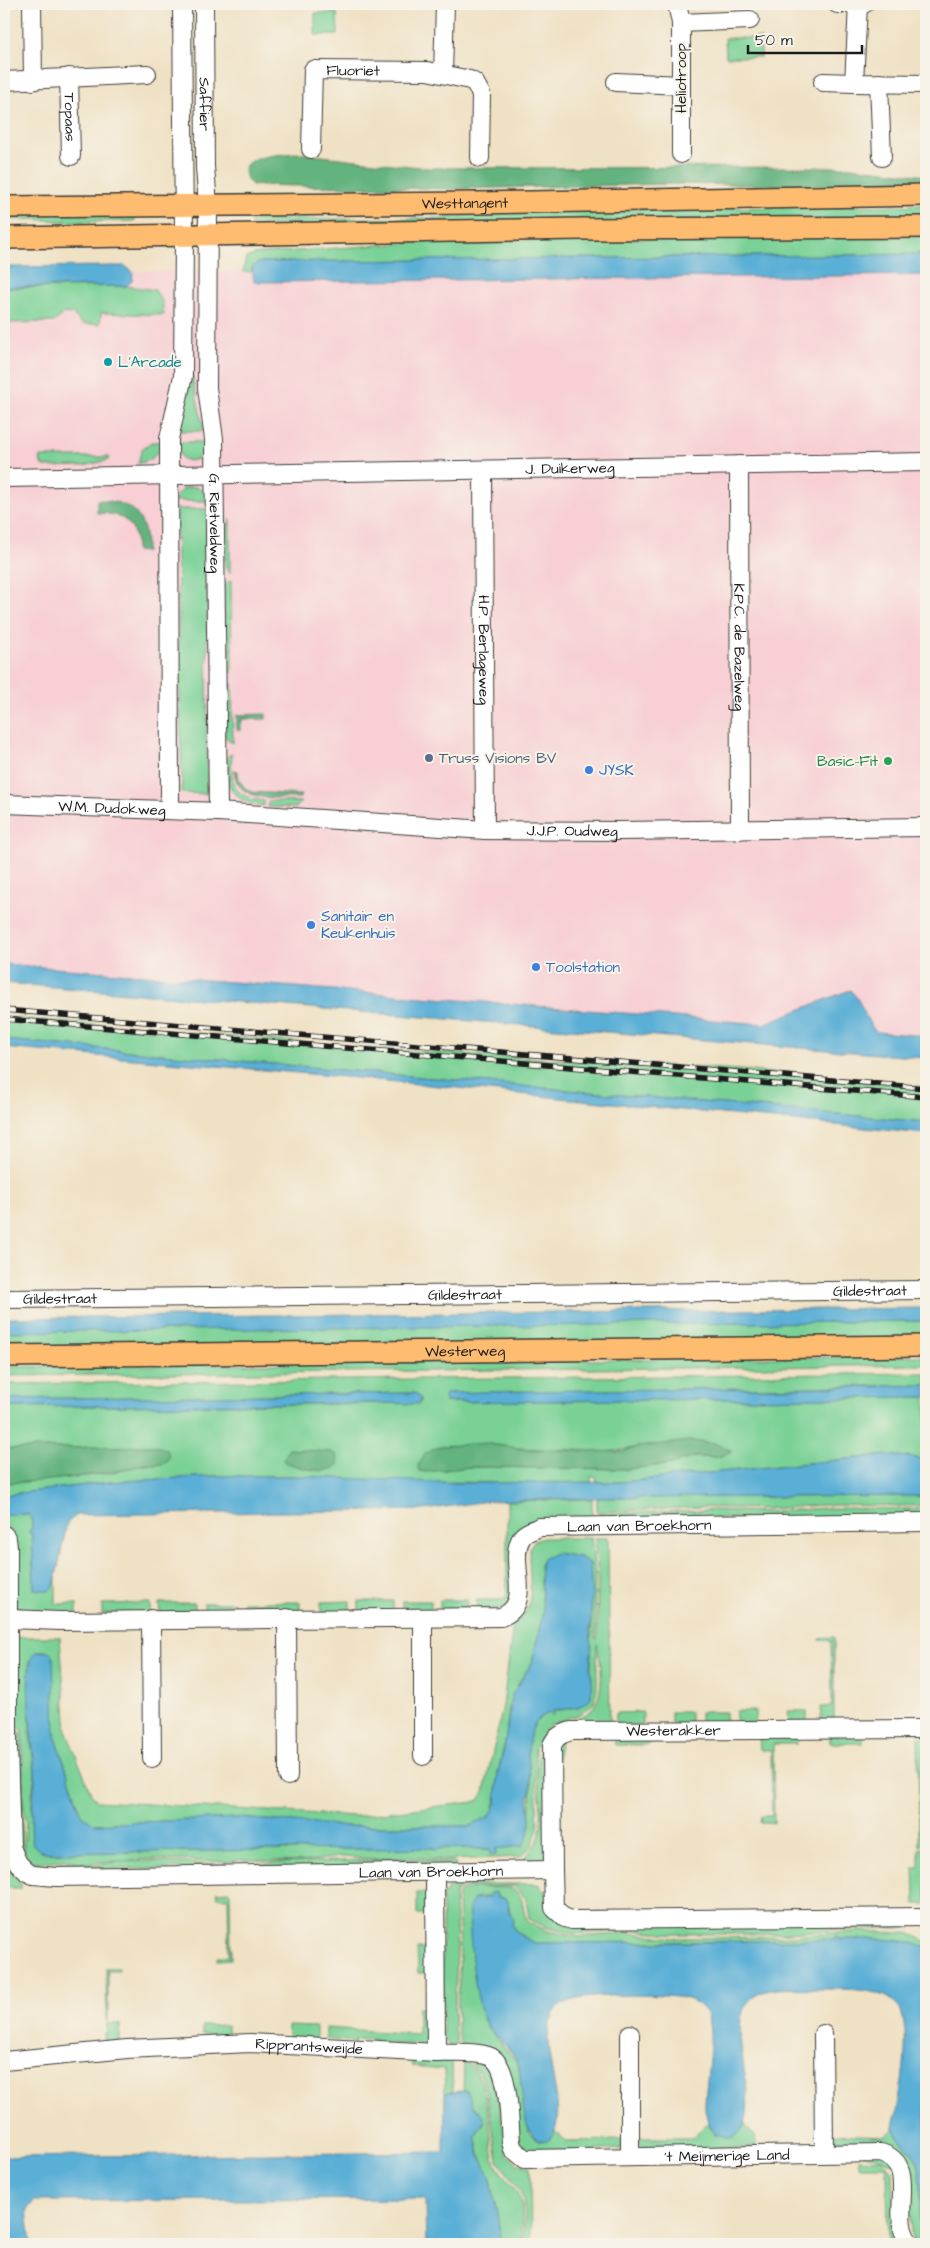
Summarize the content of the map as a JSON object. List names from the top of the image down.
{
  "streets": {
    "main road": ["Westtangent", "Westerweg"],
    "street": [
      "Fluoriet",
      "Heliotroop",
      "Saffier",
      "Topaas",
      "J. Duikerweg",
      "G. Rietveldweg",
      "K.P.C. de Bazelweg",
      "H.P. Berlageweg",
      "W.M. Dudokweg",
      "J.J.P. Oudweg",
      "Gildestraat",
      "Laan van Broekhorn",
      "Westerakker",
      "Ripprantsweijde",
      "'t Meijmerige Land"
    ]
  },
  "crossings": [
    ["Saffier", "Westtangent"],
    ["Saffier", "G. Rietveldweg"],
    ["Westtangent", "G. Rietveldweg"],
    ["J. Duikerweg", "G. Rietveldweg"],
    ["J. Duikerweg", "K.P.C. de Bazelweg"],
    ["J. Duikerweg", "H.P. Berlageweg"],
    ["G. Rietveldweg", "W.M. Dudokweg"],
    ["G. Rietveldweg", "J.J.P. Oudweg"],
    ["K.P.C. de Bazelweg", "J.J.P. Oudweg"],
    ["H.P. Berlageweg", "J.J.P. Oudweg"],
    ["W.M. Dudokweg", "J.J.P. Oudweg"],
    ["Laan van Broekhorn", "Westerakker"],
    ["Ripprantsweijde", "'t Meijmerige Land"]
  ],
  "places": [
    "L'Arcade",
    "Truss Visions BV",
    "Basic-Fit",
    "JYSK",
    "Sanitair en Keukenhuis",
    "Toolstation"
  ],
  "scale_bar": "50 m"
}
